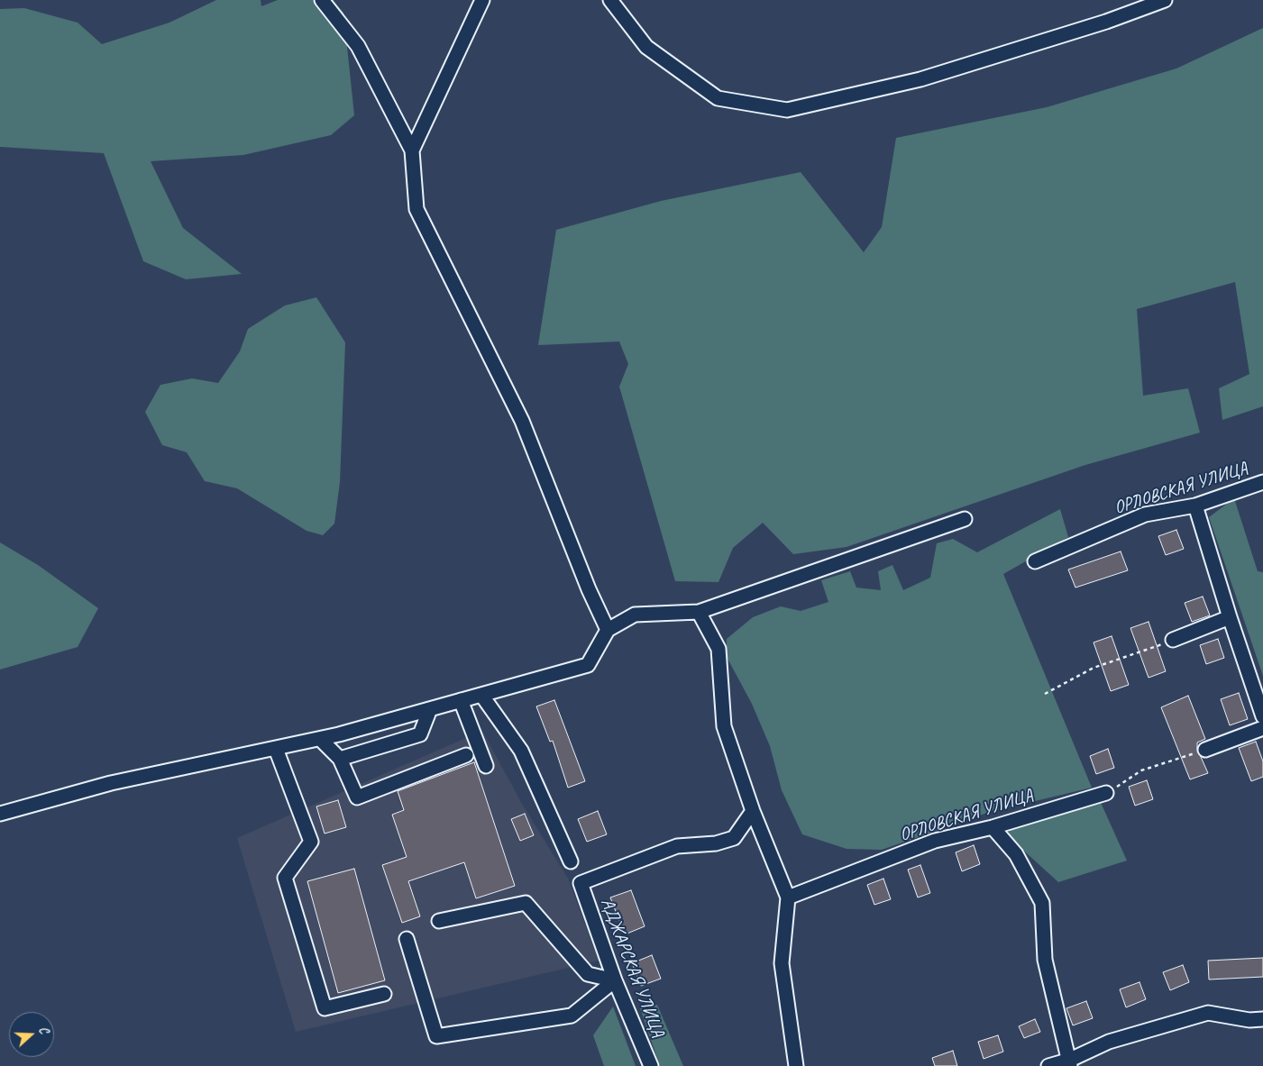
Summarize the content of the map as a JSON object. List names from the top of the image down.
{
  "streets": {
    "street": ["ОРЛОВСКАЯ УЛИЦА", "АДЖАРСКАЯ УЛИЦА"]
  },
  "north": "right"
}
